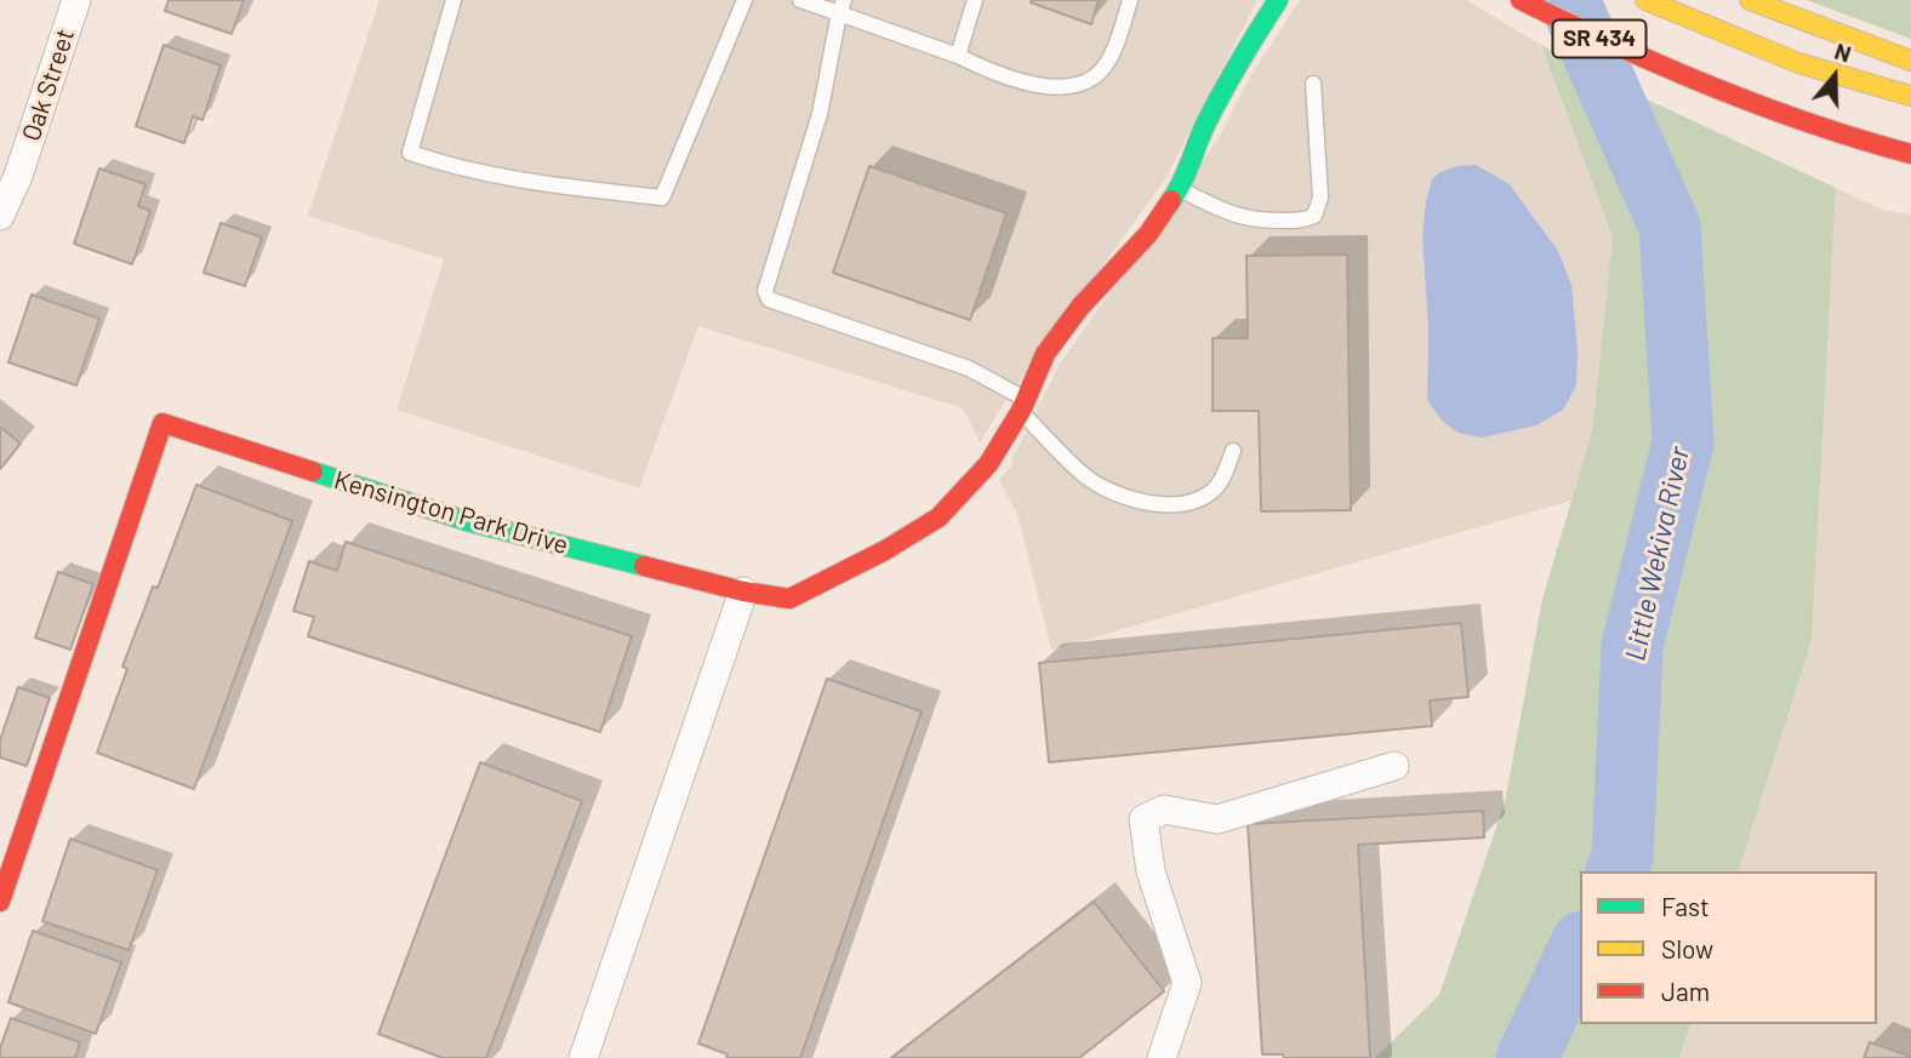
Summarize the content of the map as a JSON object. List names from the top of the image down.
{
  "streets": {
    "street": ["SR 434", "Oak Street", "Kensington Park Drive"]
  },
  "water": ["Little Wekiva River"],
  "legend": ["Fast", "Slow", "Jam"],
  "north": "top"
}
